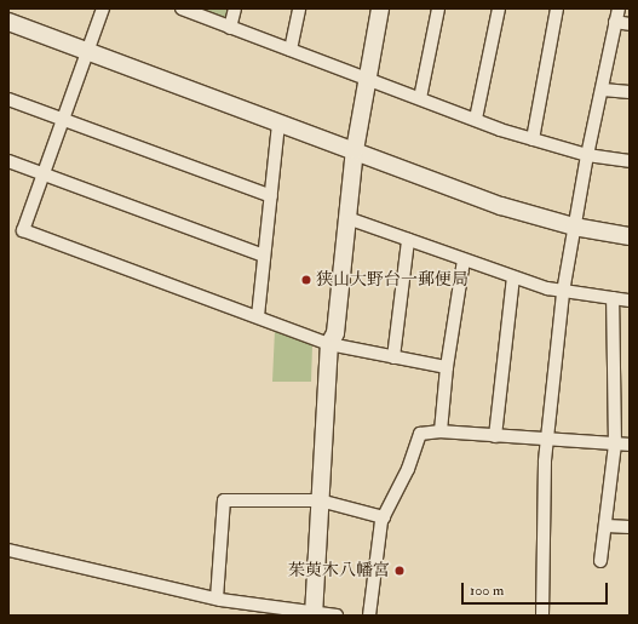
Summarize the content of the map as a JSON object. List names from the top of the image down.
{
  "places": ["狭山大野台一郵便局", "茱萸木八幡宮"],
  "scale_bar": "100 m"
}
